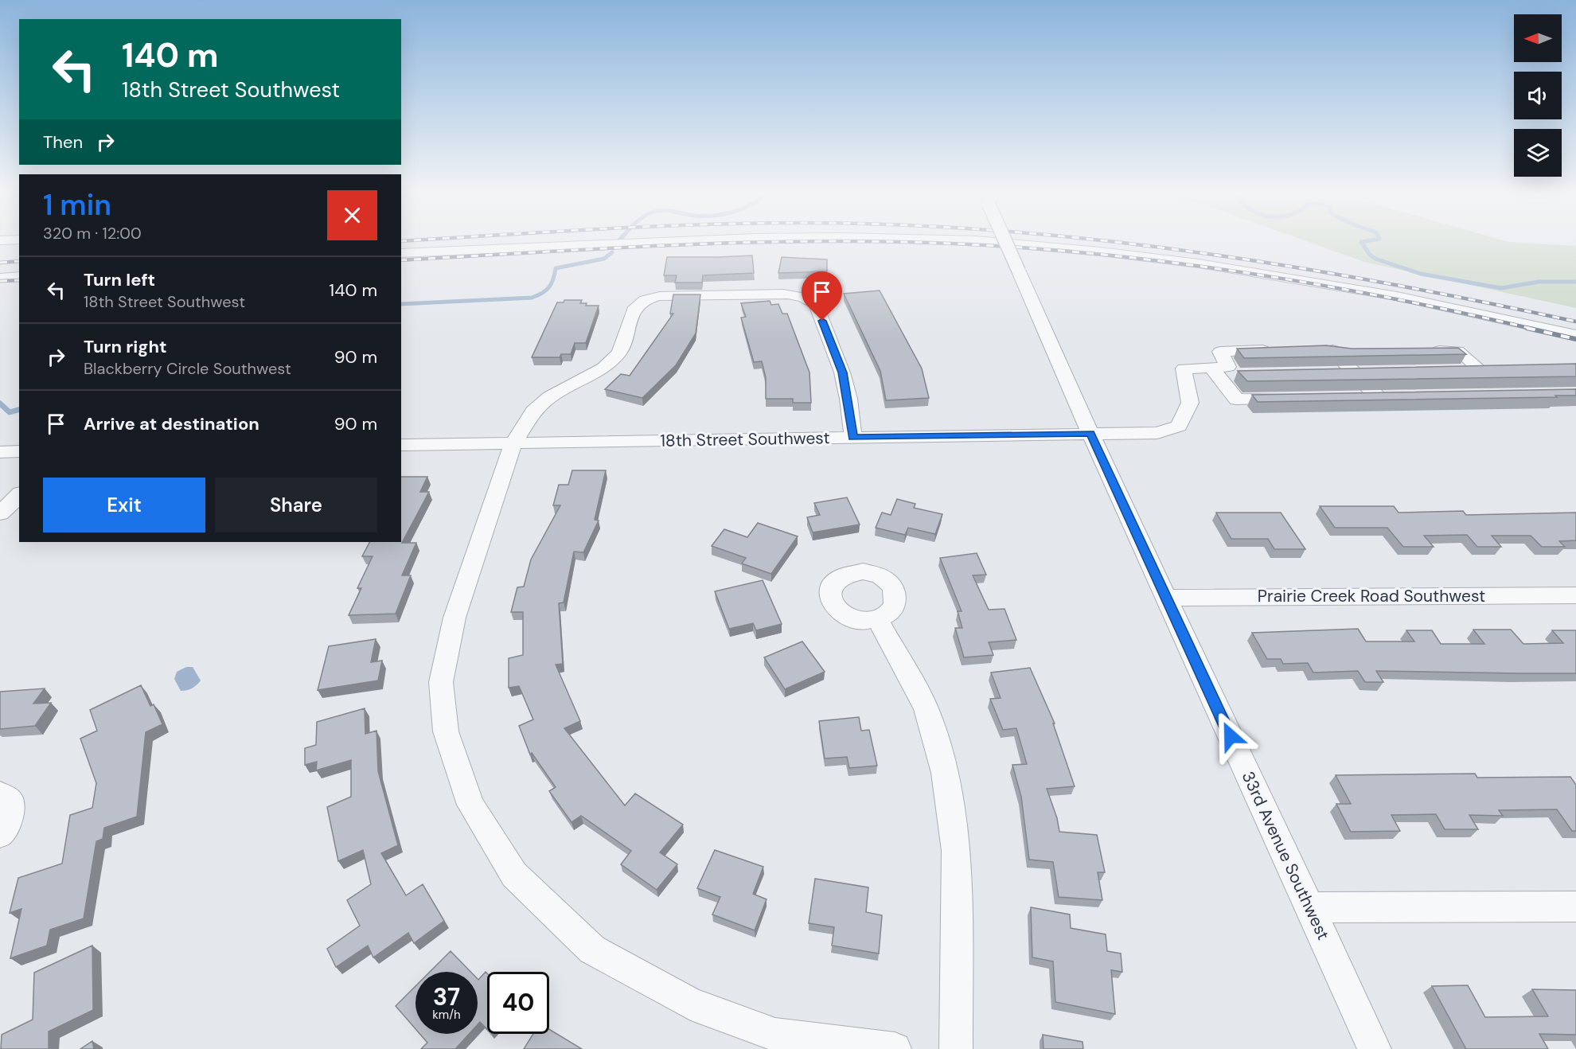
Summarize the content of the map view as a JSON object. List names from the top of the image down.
{
  "streets": {
    "street": ["18th Street Southwest", "Prairie Creek Road Southwest", "33rd Avenue Southwest"]
  },
  "crossings": [
    ["18th Street Southwest", "33rd Avenue Southwest"],
    ["Prairie Creek Road Southwest", "33rd Avenue Southwest"]
  ],
  "north": "left",
  "page": {
    "turn": ["140 m", "18th Street Southwest"],
    "then": "Then",
    "heading": ["1 min", "320 m · 12:00"],
    "list": [
      {
        "name": "Turn left",
        "note": "18th Street Southwest",
        "value": "140 m"
      },
      {
        "name": "Turn right",
        "note": "Blackberry Circle Southwest",
        "value": "90 m"
      },
      {
        "name": "Arrive at destination",
        "value": "90 m"
      }
    ],
    "buttons": ["Exit", "Share"],
    "speed": "37 km/h",
    "limit": "40"
  }
}
